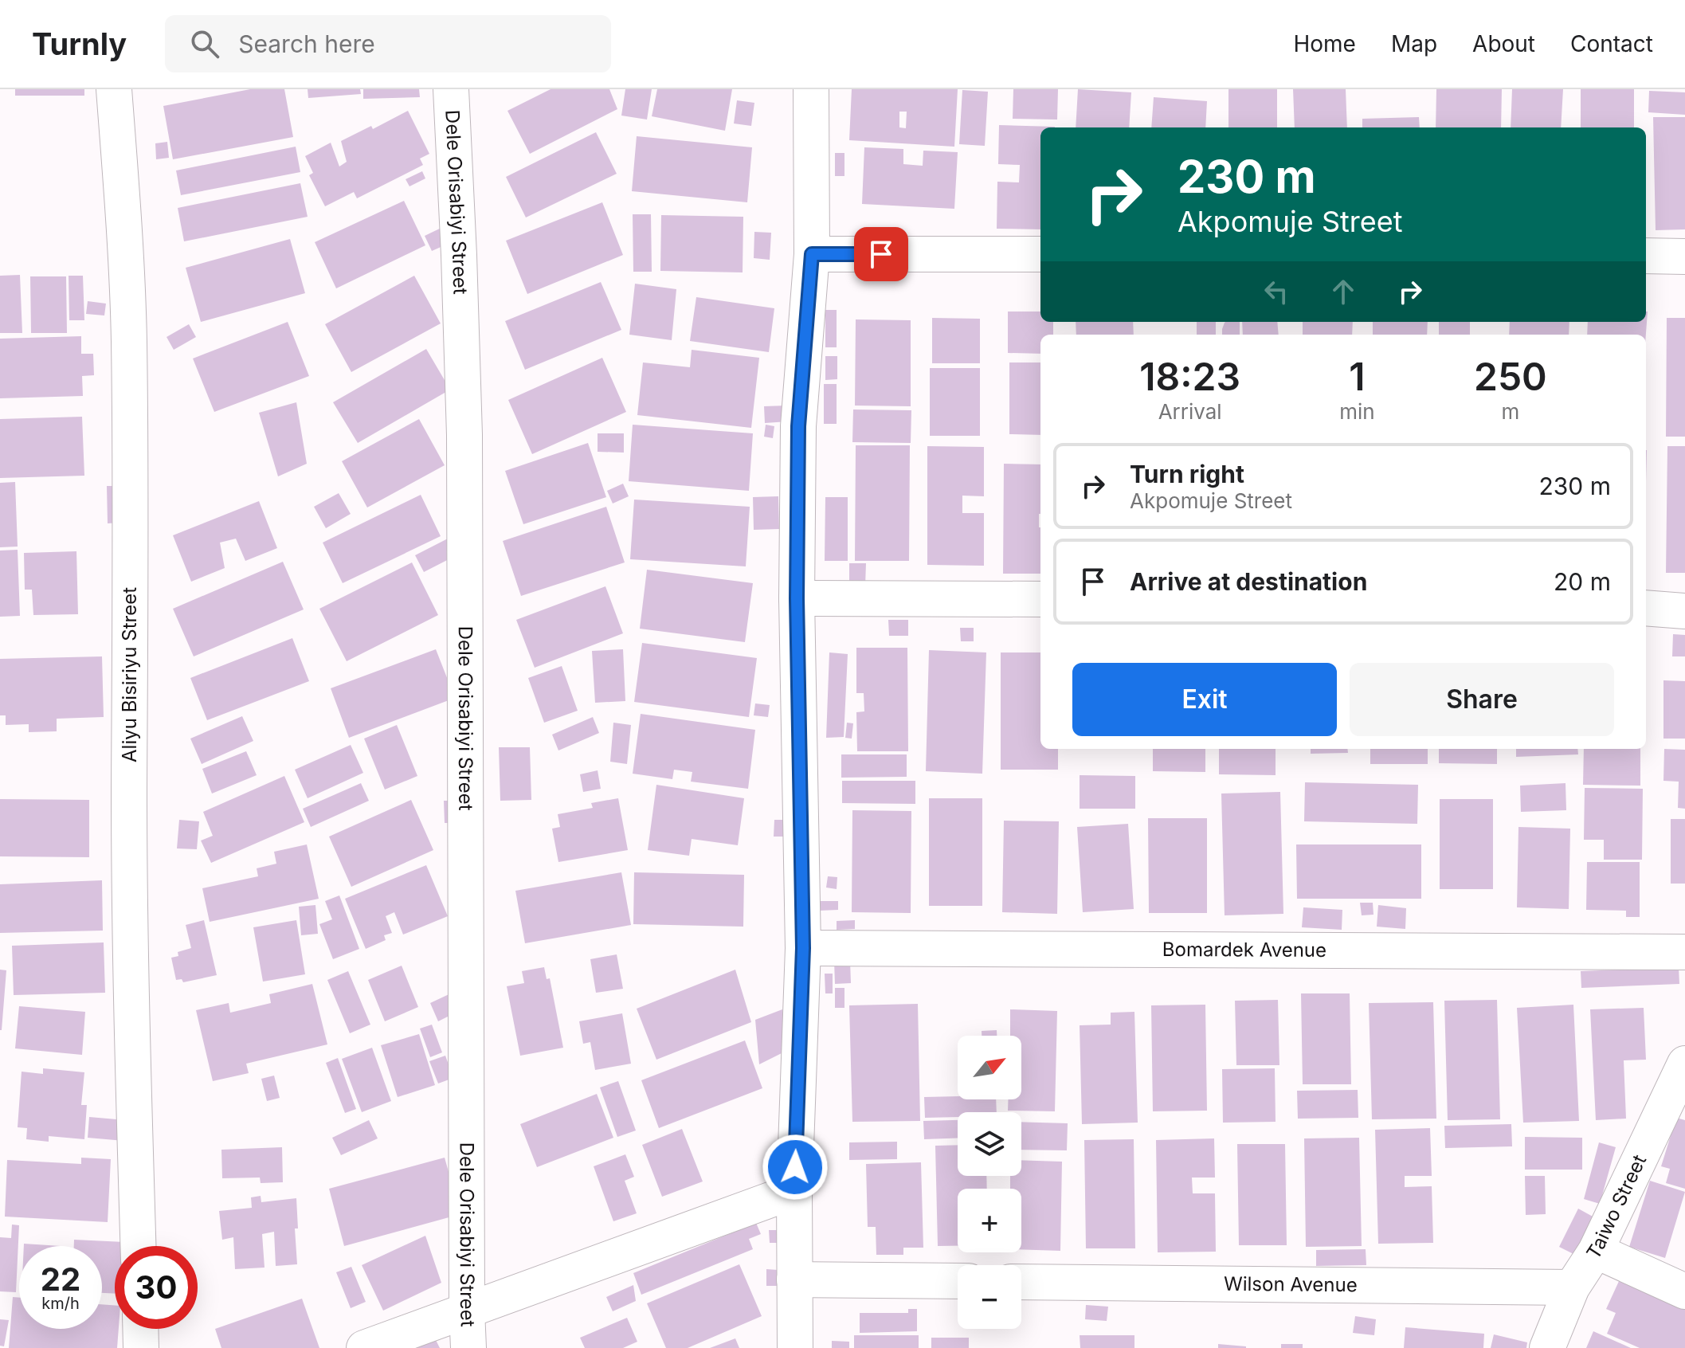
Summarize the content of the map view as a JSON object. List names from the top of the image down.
{
  "streets": {
    "street": [
      "Dele Orisabiyi Street",
      "Aliyu Bisiriyu Street",
      "Bomardek Avenue",
      "Taiwo Street",
      "Wilson Avenue"
    ]
  },
  "crossings": [
    ["Taiwo Street", "Wilson Avenue"]
  ],
  "north": "top right",
  "page": {
    "header": "Turnly",
    "search": "Search here",
    "nav": [
      "Home",
      "Map",
      "About",
      "Contact"
    ],
    "turn": ["230 m", "Akpomuje Street"],
    "eta": [
      "18:23",
      "Arrival",
      "1",
      "min",
      "250",
      "m"
    ],
    "list": [
      {
        "name": "Turn right",
        "note": "Akpomuje Street",
        "value": "230 m"
      },
      {
        "name": "Arrive at destination",
        "value": "20 m"
      }
    ],
    "buttons": ["Exit", "Share"],
    "map_buttons": ["+", "−"],
    "speed": "22 km/h",
    "limit": "30"
  }
}
